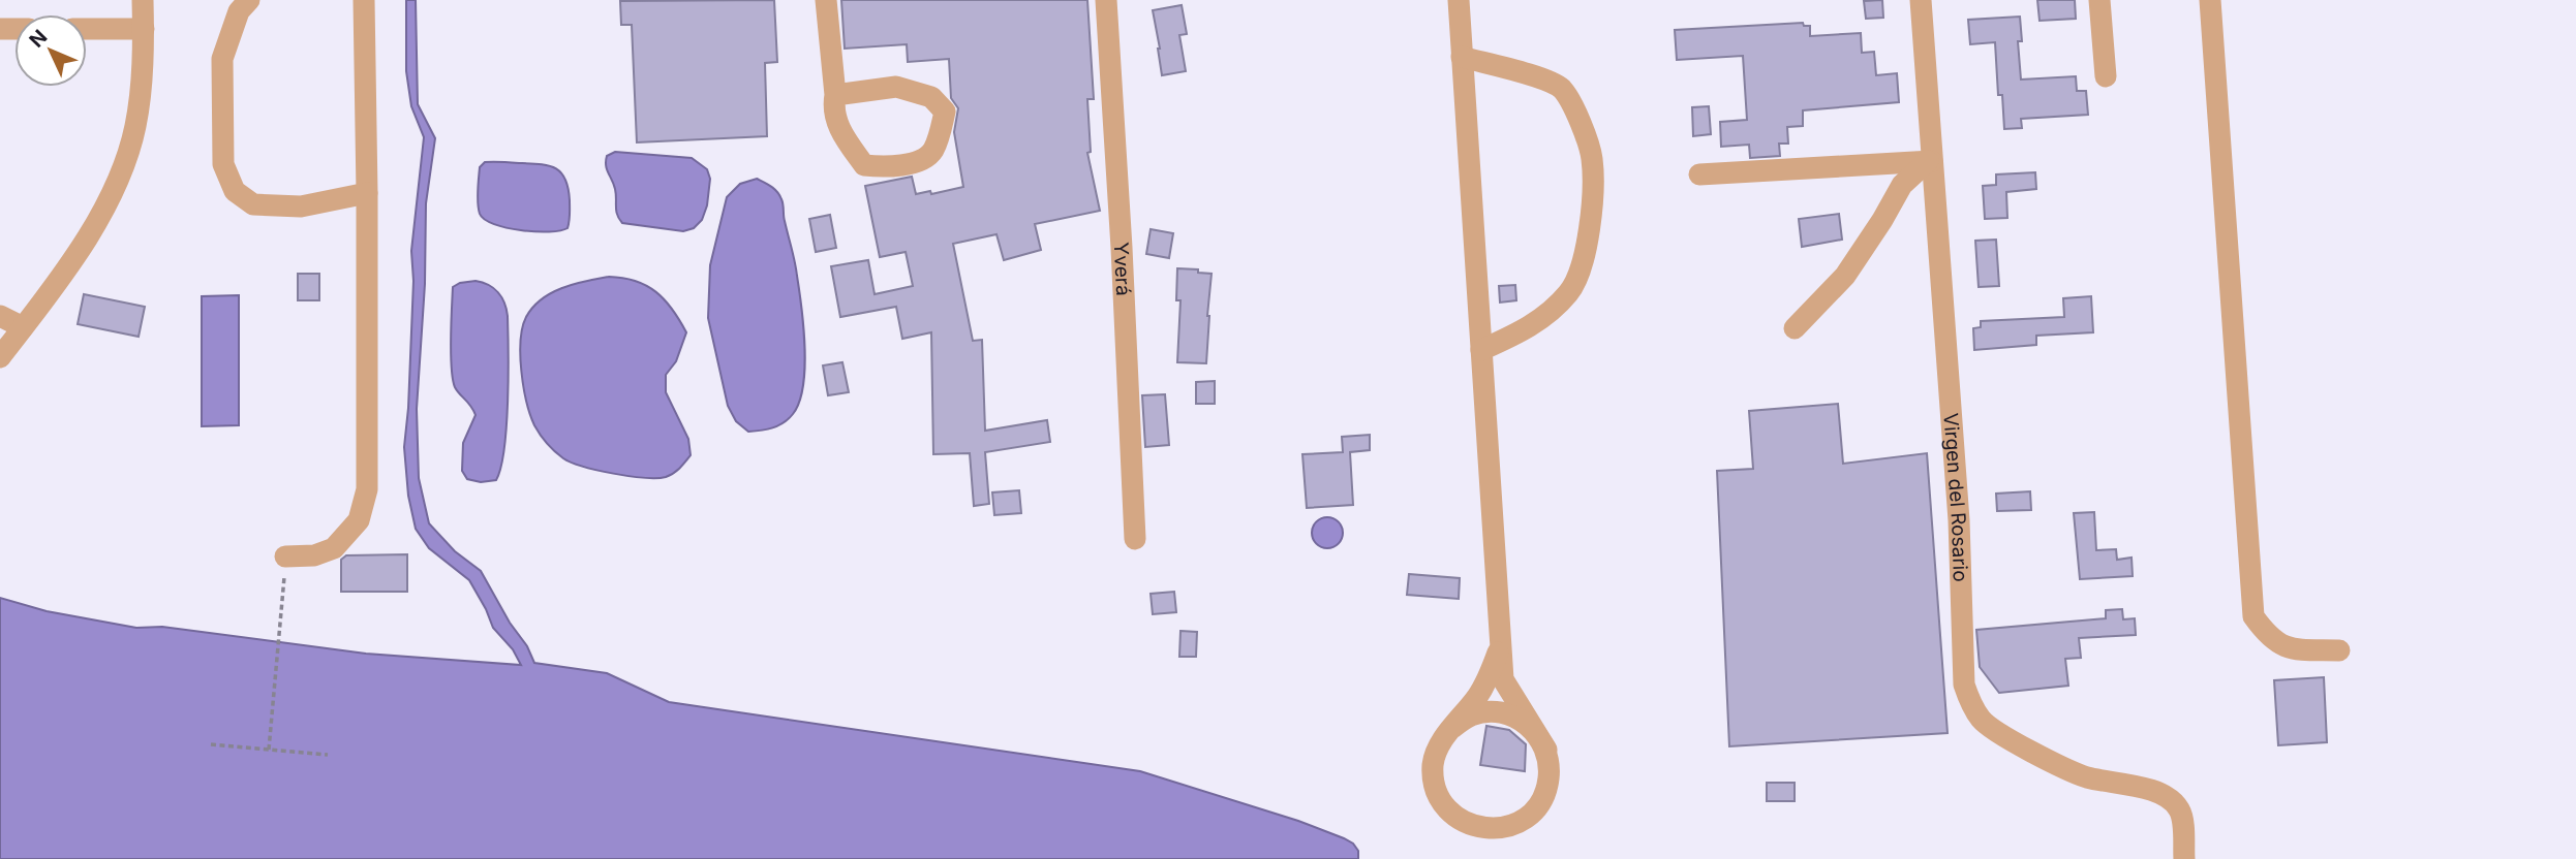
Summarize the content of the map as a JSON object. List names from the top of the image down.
{
  "streets": {
    "street": ["Yverá", "Virgen del Rosario"]
  },
  "north": "top left"
}
